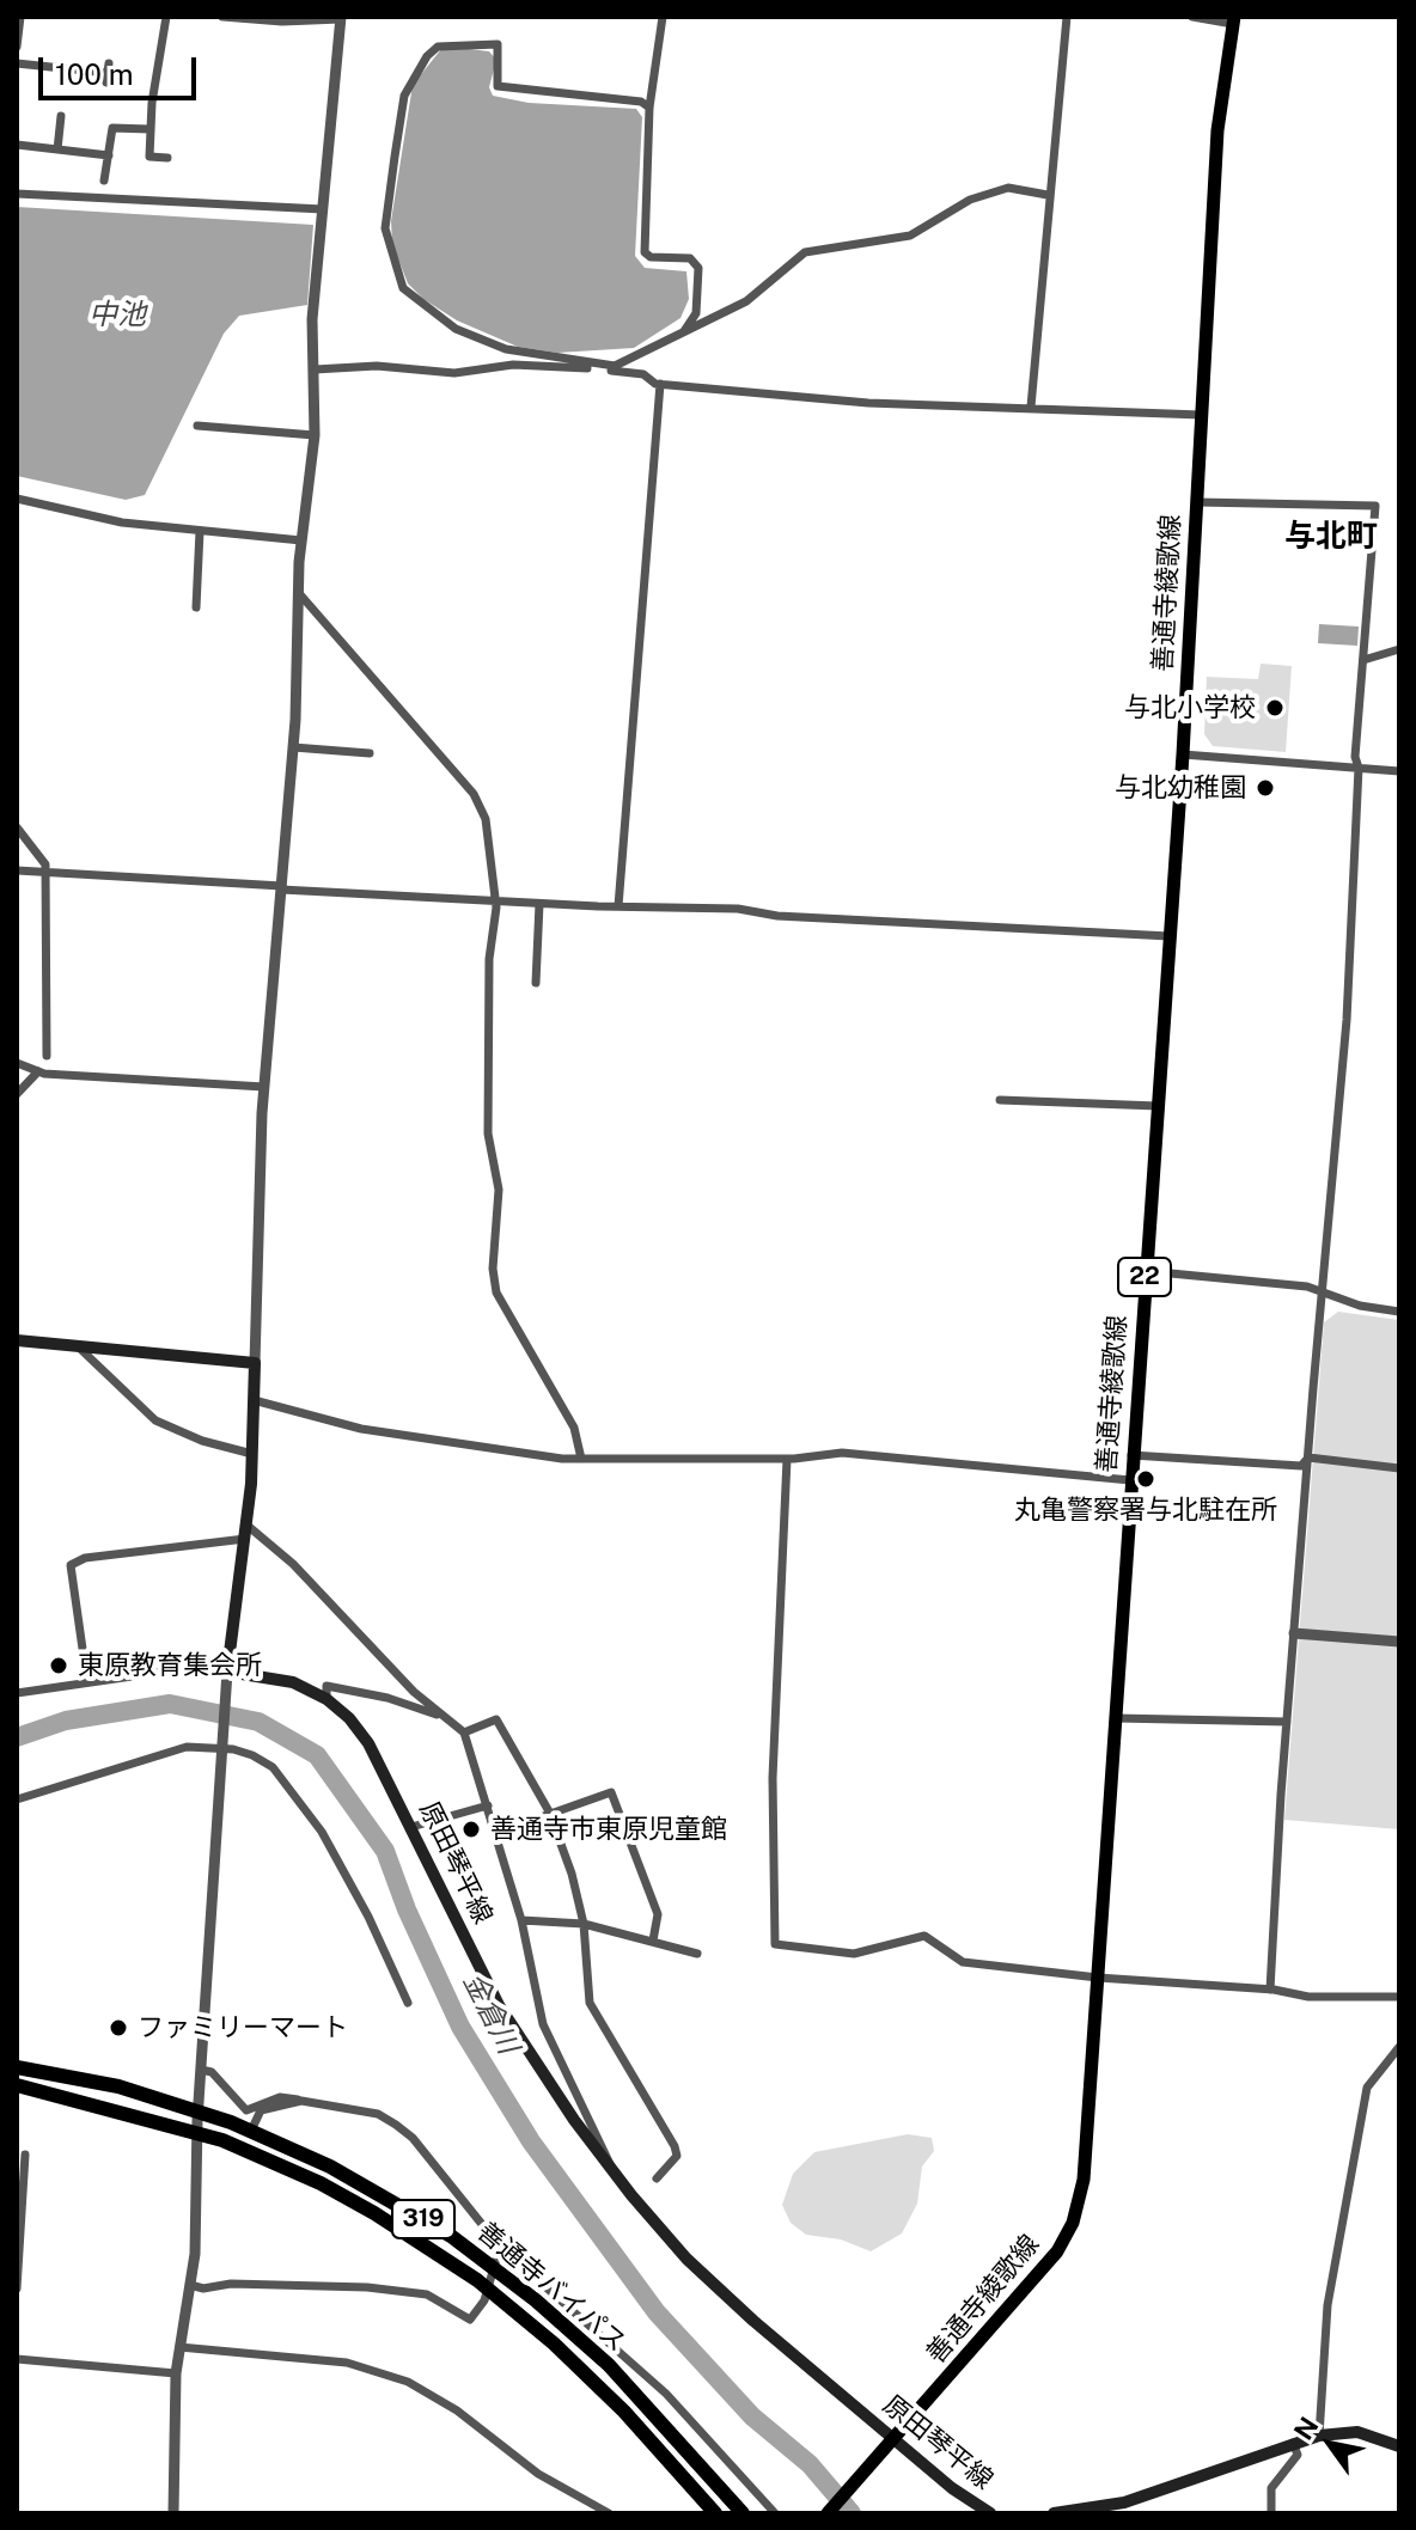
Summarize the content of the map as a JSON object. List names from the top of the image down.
{
  "streets": {
    "highway": ["319", "善通寺バイパス"],
    "main road": ["善通寺綾歌線", "22", "原田琴平線"]
  },
  "crossings": [
    ["善通寺綾歌線", "原田琴平線"]
  ],
  "districts": ["与北町"],
  "water": ["中池", "金倉川"],
  "places": [
    "与北小学校",
    "与北幼稚園",
    "丸亀警察署与北駐在所",
    "東原教育集会所",
    "善通寺市東原児童館",
    "ファミリーマート"
  ],
  "scale_bar": "100 m",
  "north": "top left"
}
